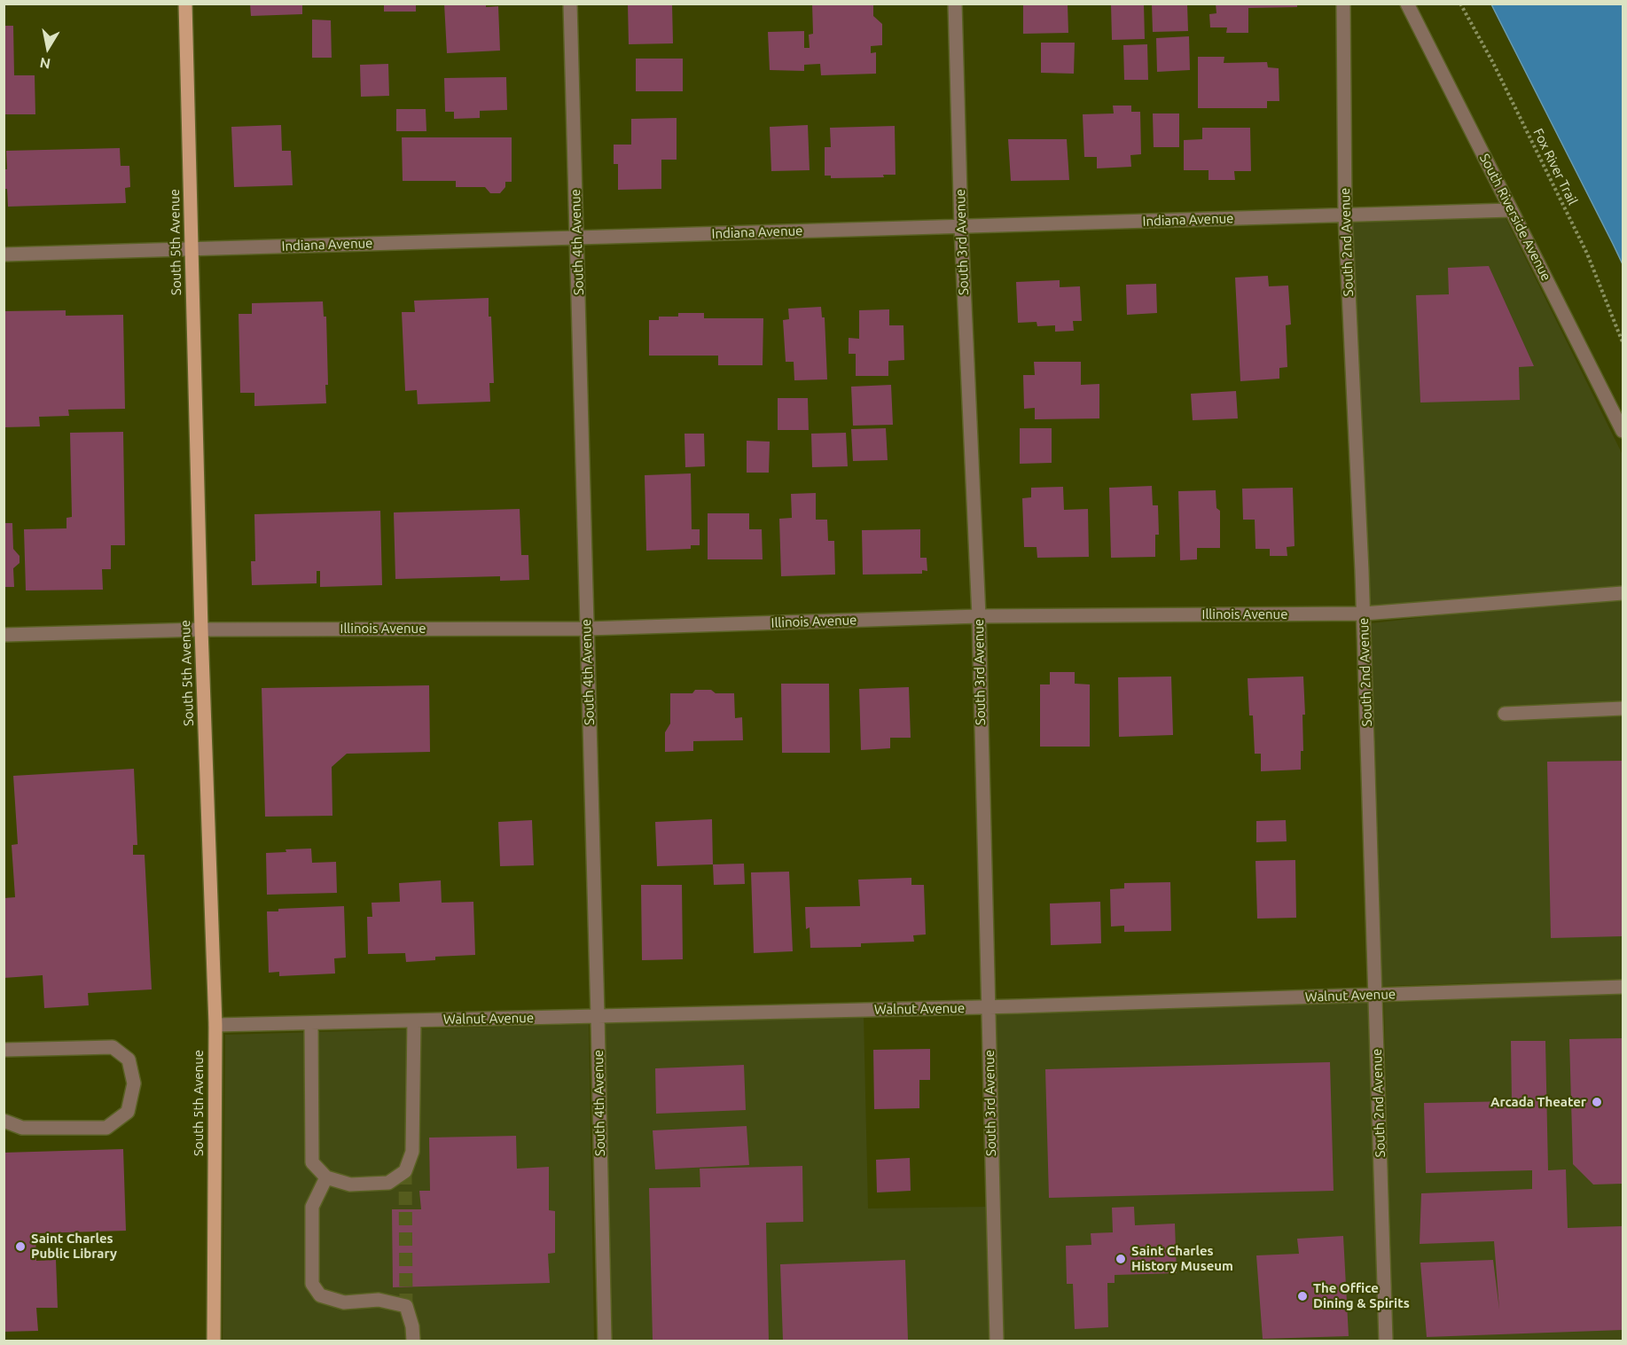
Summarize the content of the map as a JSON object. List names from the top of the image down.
{
  "streets": {
    "main road": ["South 5th Avenue"],
    "street": [
      "South Riverside Avenue",
      "Indiana Avenue",
      "South 4th Avenue",
      "South 3rd Avenue",
      "South 2nd Avenue",
      "Illinois Avenue",
      "Walnut Avenue"
    ],
    "path": ["Fox River Trail"]
  },
  "crossings": [
    ["South Riverside Avenue", "Indiana Avenue"],
    ["Indiana Avenue", "South 5th Avenue"],
    ["Indiana Avenue", "South 4th Avenue"],
    ["Indiana Avenue", "South 3rd Avenue"],
    ["Indiana Avenue", "South 2nd Avenue"],
    ["South 5th Avenue", "Illinois Avenue"],
    ["South 5th Avenue", "Walnut Avenue"],
    ["South 4th Avenue", "Illinois Avenue"],
    ["South 4th Avenue", "Walnut Avenue"],
    ["South 3rd Avenue", "Illinois Avenue"],
    ["South 3rd Avenue", "Walnut Avenue"],
    ["South 2nd Avenue", "Illinois Avenue"],
    ["South 2nd Avenue", "Walnut Avenue"]
  ],
  "places": [
    "Arcada Theater",
    "Saint Charles Public Library",
    "Saint Charles History Museum",
    "The Office Dining & Spirits"
  ],
  "north": "bottom"
}
